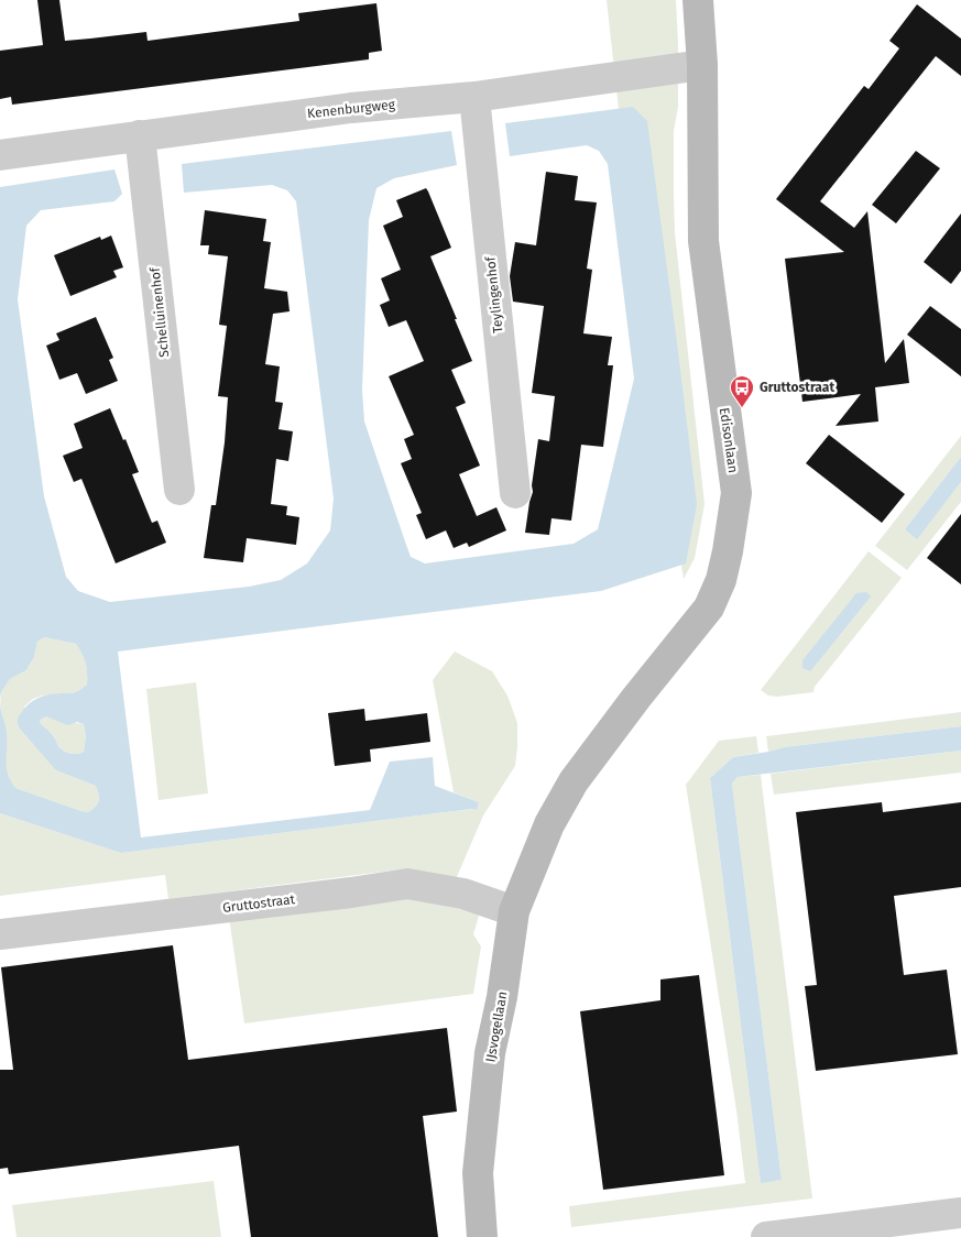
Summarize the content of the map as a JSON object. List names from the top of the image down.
{
  "streets": {
    "street": [
      "Kenenburgweg",
      "Teylingenhof",
      "Schelluinenhof",
      "Edisonlaan",
      "Gruttostraat",
      "IJsvogellaan"
    ]
  },
  "crossings": [
    ["Kenenburgweg", "Teylingenhof"],
    ["Kenenburgweg", "Schelluinenhof"],
    ["Kenenburgweg", "Edisonlaan"],
    ["Edisonlaan", "IJsvogellaan"],
    ["Gruttostraat", "IJsvogellaan"]
  ],
  "places": {
    "bus stop": ["Gruttostraat"]
  }
}
